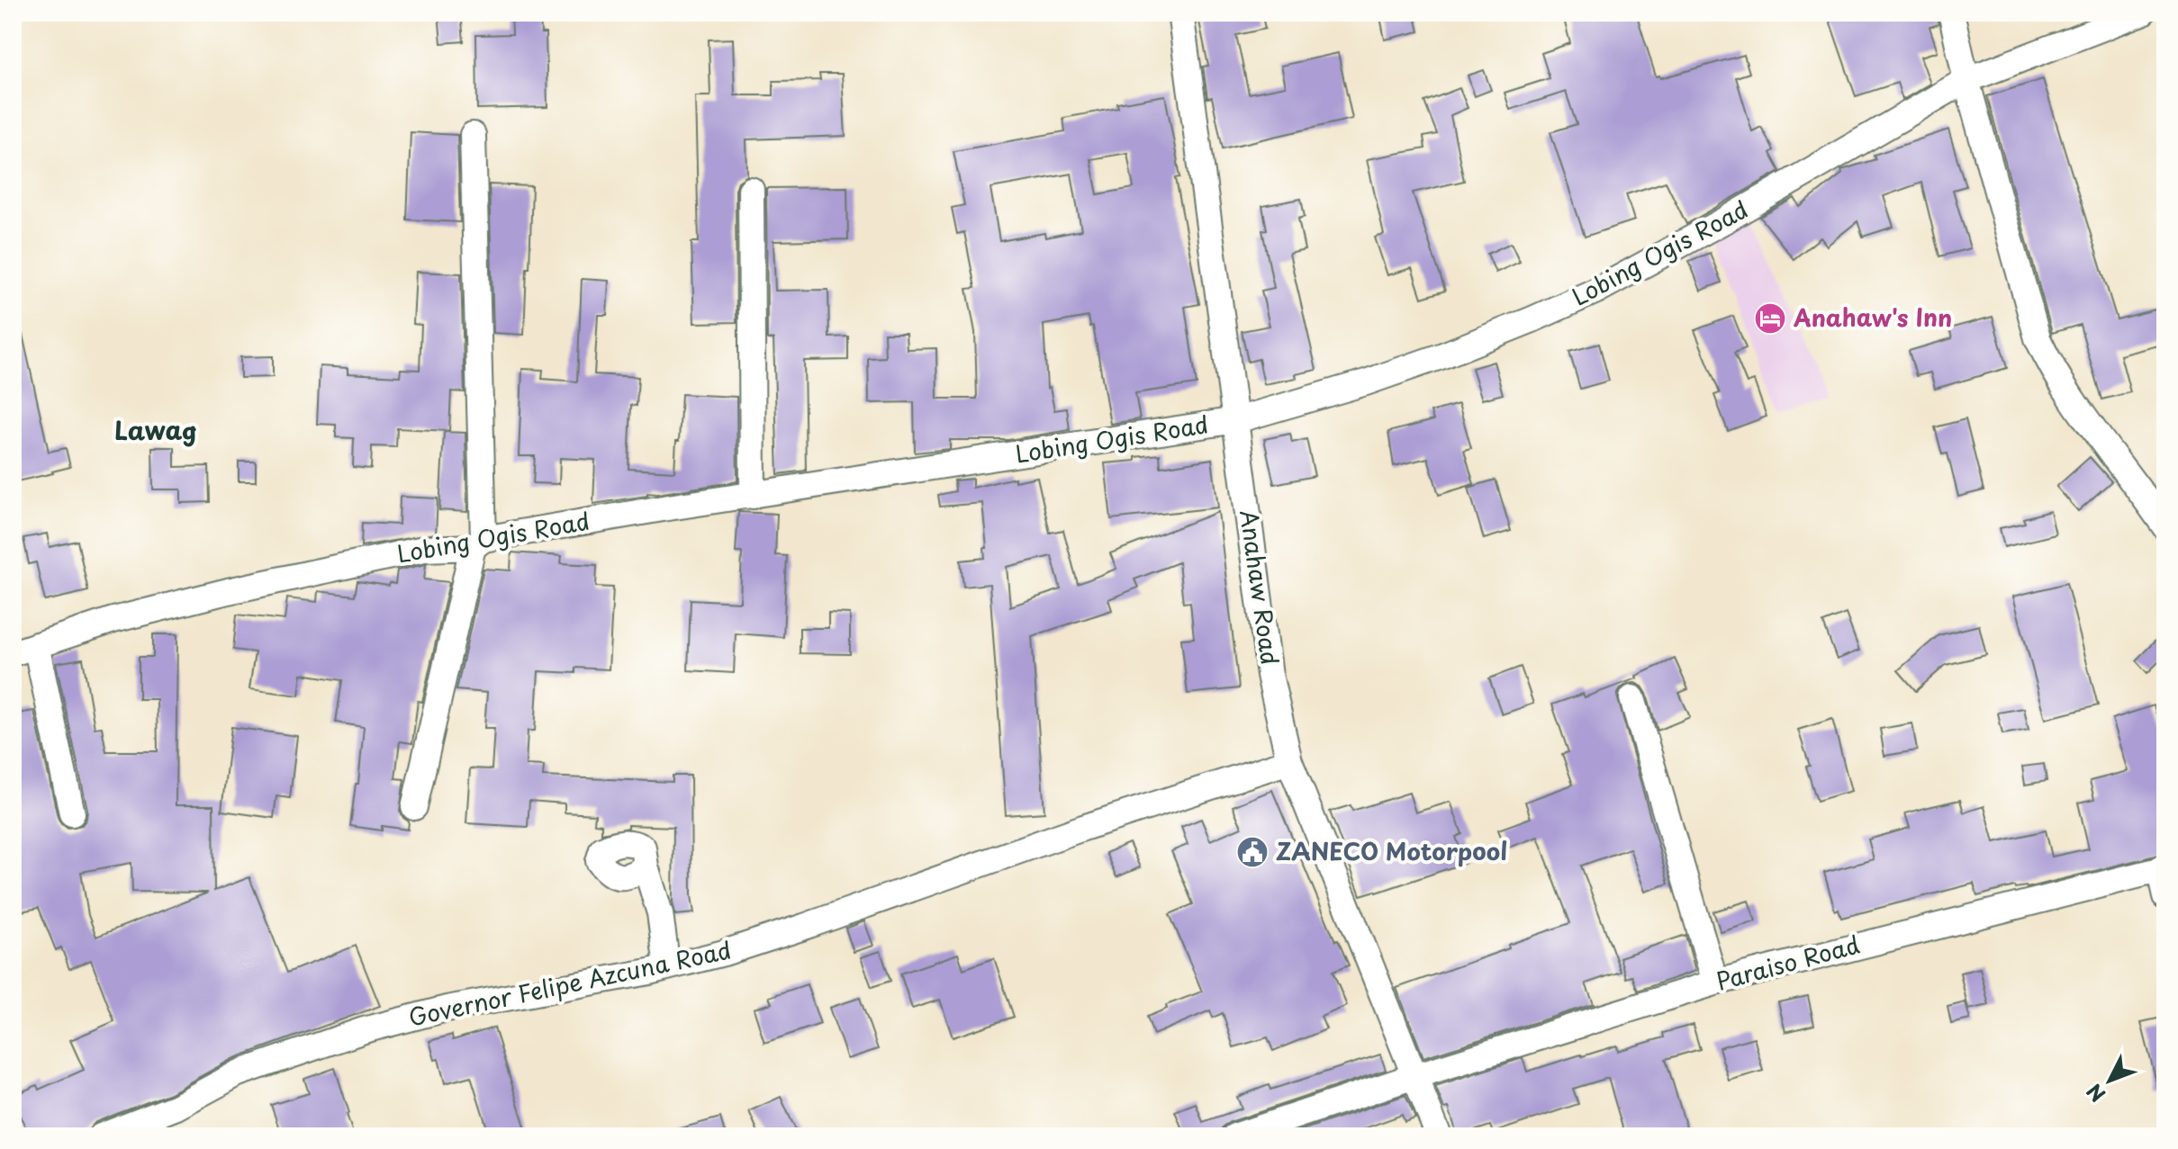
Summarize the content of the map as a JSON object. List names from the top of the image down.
{
  "streets": {
    "street": [
      "Lobing Ogis Road",
      "Anahaw Road",
      "Paraiso Road",
      "Governor Felipe Azcuna Road"
    ]
  },
  "crossings": [
    ["Lobing Ogis Road", "Anahaw Road"],
    ["Anahaw Road", "Paraiso Road"],
    ["Anahaw Road", "Governor Felipe Azcuna Road"]
  ],
  "districts": ["Lawag"],
  "places": {
    "hotel": ["Anahaw's Inn"],
    "public building": ["ZANECO Motorpool"]
  },
  "north": "bottom left"
}
